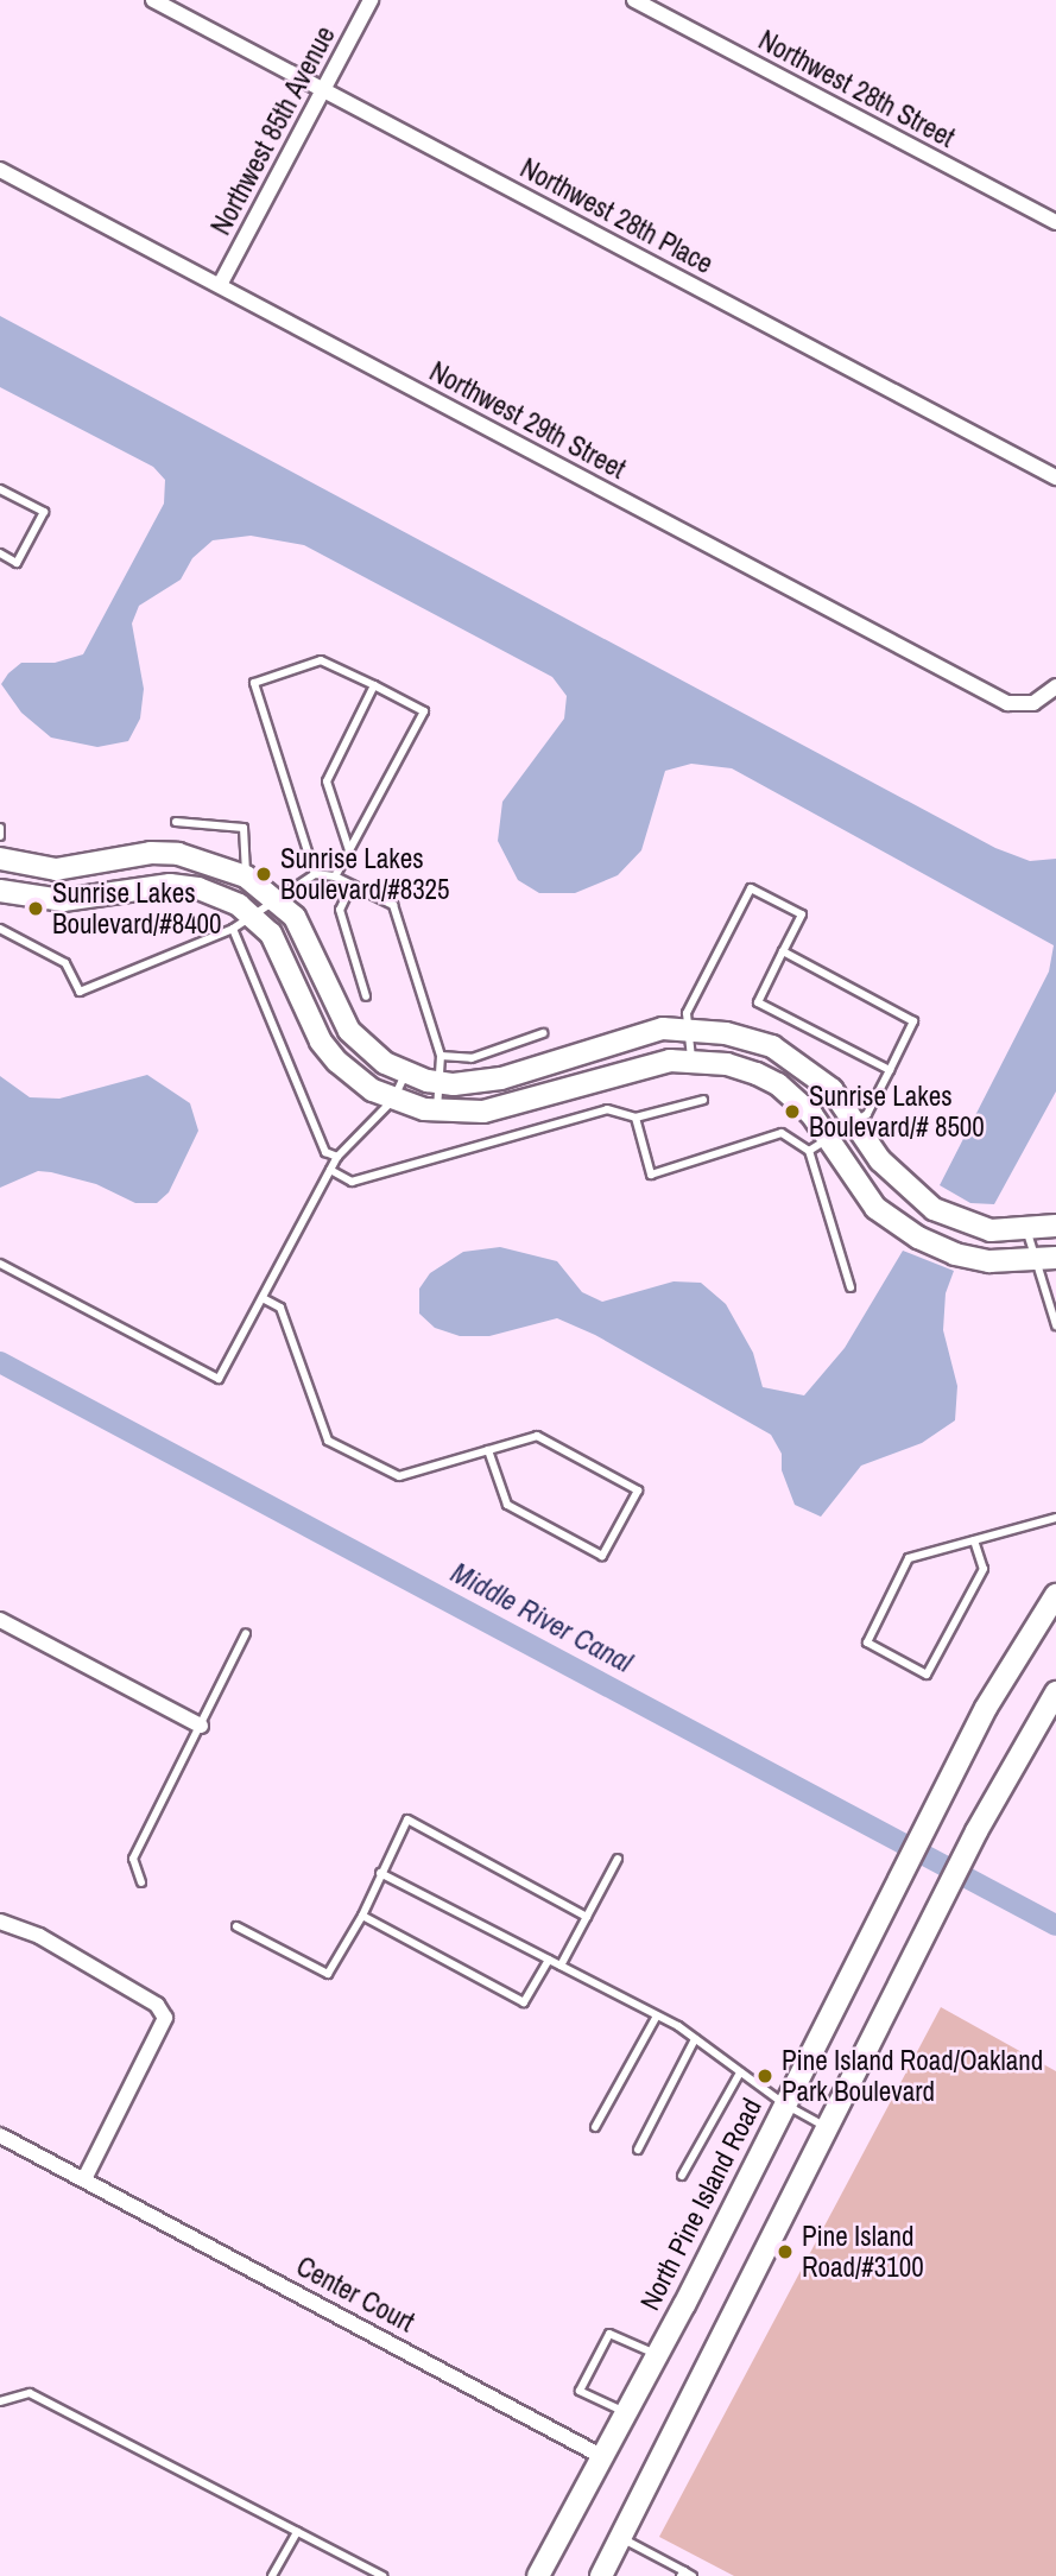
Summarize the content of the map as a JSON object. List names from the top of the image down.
{
  "streets": {
    "street": [
      "Northwest 28th Street",
      "Northwest 85th Avenue",
      "Northwest 28th Place",
      "Northwest 29th Street",
      "North Pine Island Road",
      "Center Court"
    ]
  },
  "crossings": [
    ["Northwest 85th Avenue", "Northwest 28th Place"],
    ["Northwest 85th Avenue", "Northwest 29th Street"],
    ["North Pine Island Road", "Center Court"]
  ],
  "water": ["Middle River Canal"],
  "places": [
    "Sunrise Lakes Boulevard/#8325",
    "Sunrise Lakes Boulevard/#8400",
    "Sunrise Lakes Boulevard/# 8500",
    "Pine Island Road/Oakland Park Boulevard",
    "Pine Island Road/#3100"
  ]
}
